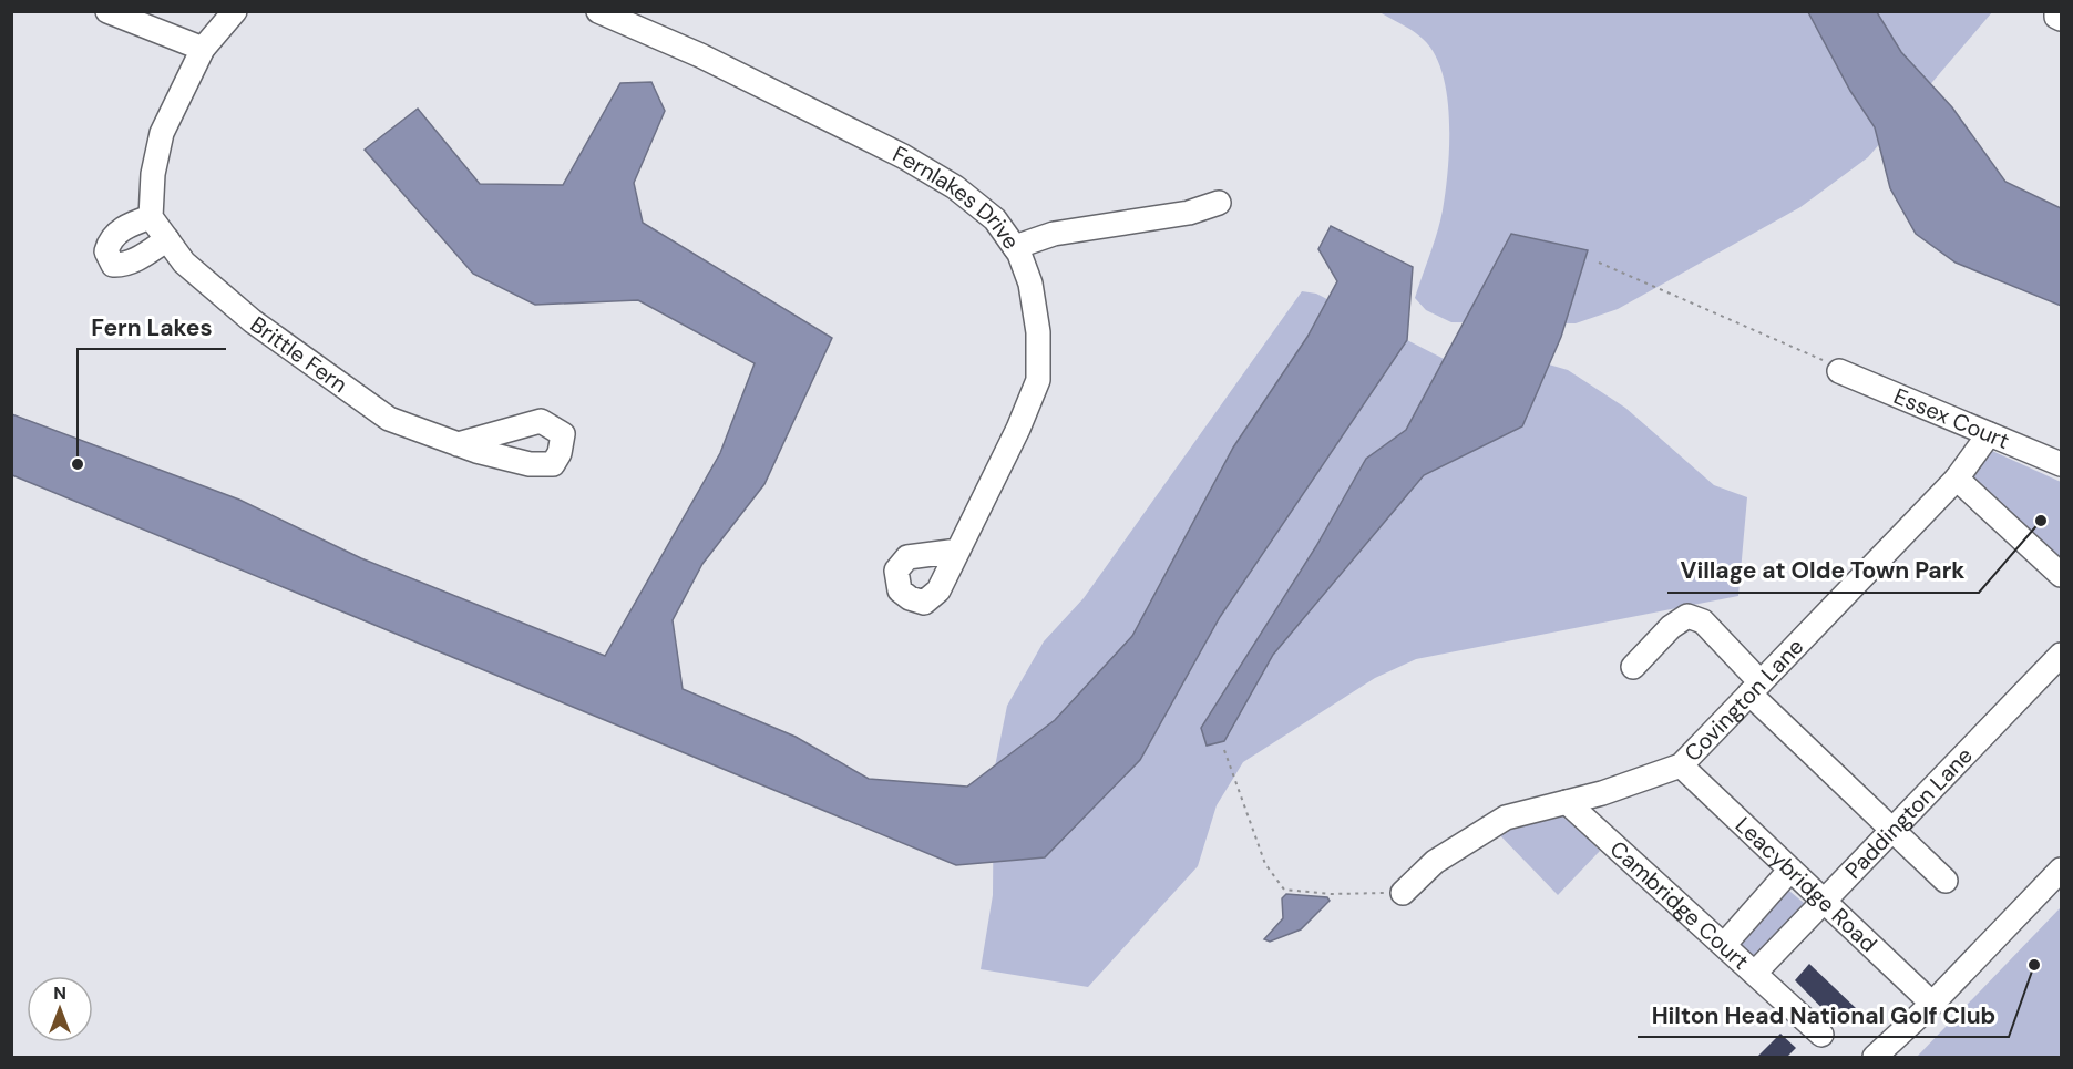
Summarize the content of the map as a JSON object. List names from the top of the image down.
{
  "streets": {
    "street": [
      "Fernlakes Drive",
      "Brittle Fern",
      "Essex Court",
      "Covington Lane",
      "Paddington Lane",
      "Leacybridge Road",
      "Cambridge Court"
    ]
  },
  "crossings": [
    ["Essex Court", "Covington Lane"],
    ["Covington Lane", "Leacybridge Road"],
    ["Covington Lane", "Cambridge Court"],
    ["Paddington Lane", "Leacybridge Road"],
    ["Paddington Lane", "Cambridge Court"]
  ],
  "places": ["Fern Lakes", "Village at Olde Town Park", "Hilton Head National Golf Club"],
  "north": "top"
}
